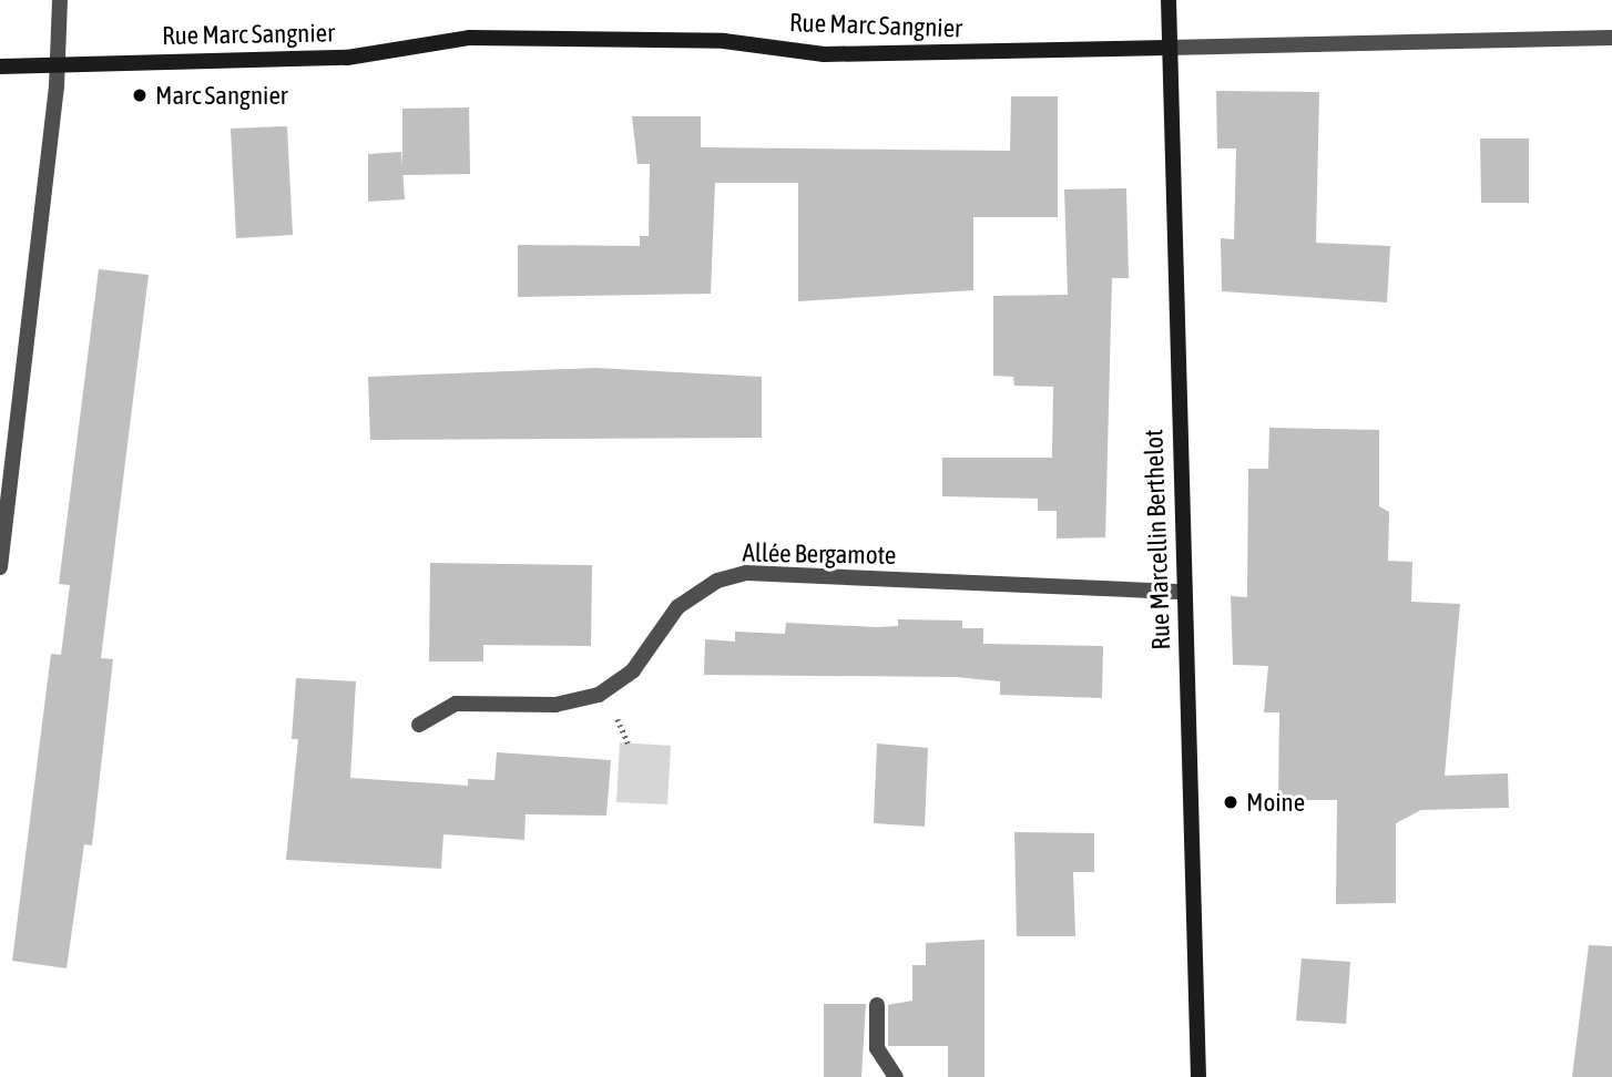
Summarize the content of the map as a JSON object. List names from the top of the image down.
{
  "streets": {
    "street": ["Rue Marc Sangnier", "Rue Marcellin Berthelot", "Allée Bergamote"]
  },
  "crossings": [
    ["Rue Marc Sangnier", "Rue Marcellin Berthelot"],
    ["Rue Marcellin Berthelot", "Allée Bergamote"]
  ],
  "places": ["Marc Sangnier", "Moine"]
}
